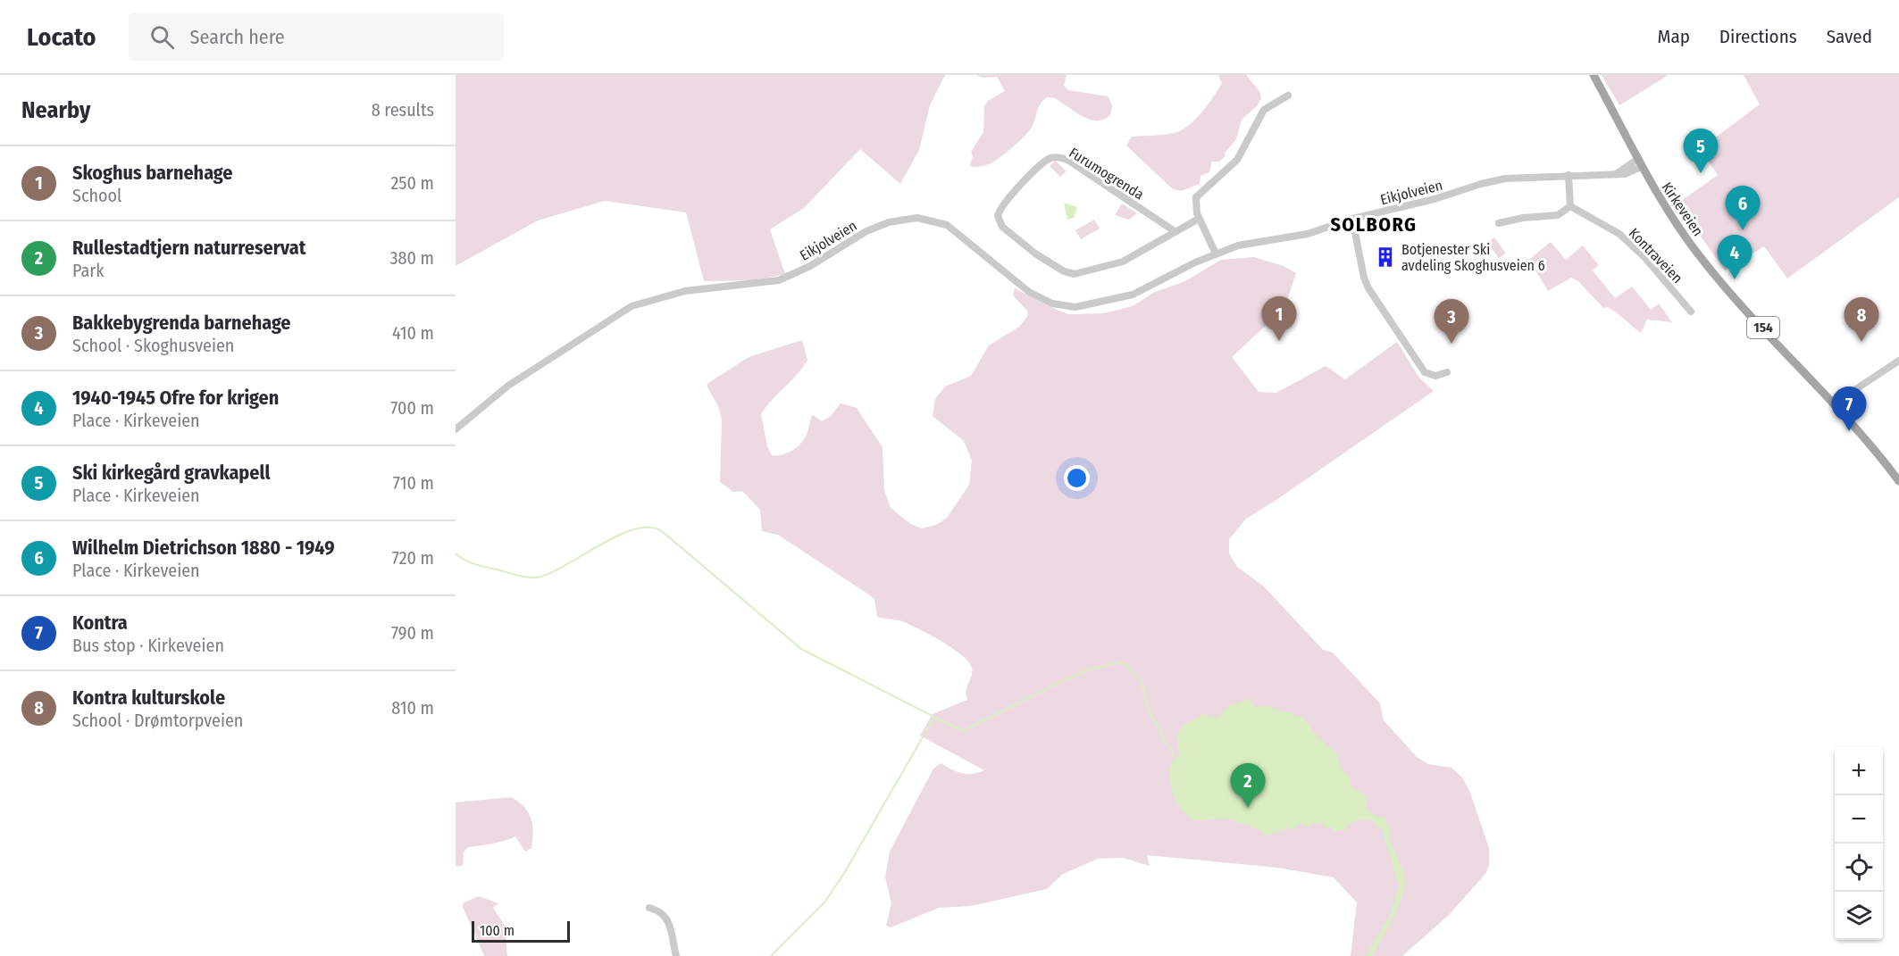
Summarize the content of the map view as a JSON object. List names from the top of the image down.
{
  "streets": {
    "main road": ["Kirkeveien", "154"],
    "street": ["Furumogrenda", "Eikjolveien", "Kontraveien"]
  },
  "crossings": [
    ["Eikjolveien", "Kirkeveien"]
  ],
  "districts": ["SOLBORG"],
  "places": {
    "building": ["Botjenester Ski avdeling Skoghusveien 6"]
  },
  "scale_bar": "100 m",
  "page": {
    "header": "Locato",
    "search": "Search here",
    "nav": ["Map", "Directions", "Saved"],
    "heading": ["Nearby", "8 results"],
    "pins": [
      "5",
      "6",
      "4",
      "1",
      "8",
      "3",
      "7",
      "2"
    ],
    "list": [
      {
        "mark": "1",
        "name": "Skoghus barnehage",
        "note": "School",
        "value": "250 m"
      },
      {
        "mark": "2",
        "name": "Rullestadtjern naturreservat",
        "note": "Park",
        "value": "380 m"
      },
      {
        "mark": "3",
        "name": "Bakkebygrenda barnehage",
        "note": "School · Skoghusveien",
        "value": "410 m"
      },
      {
        "mark": "4",
        "name": "1940-1945 Ofre for krigen",
        "note": "Place · Kirkeveien",
        "value": "700 m"
      },
      {
        "mark": "5",
        "name": "Ski kirkegård gravkapell",
        "note": "Place · Kirkeveien",
        "value": "710 m"
      },
      {
        "mark": "6",
        "name": "Wilhelm Dietrichson 1880 - 1949",
        "note": "Place · Kirkeveien",
        "value": "720 m"
      },
      {
        "mark": "7",
        "name": "Kontra",
        "note": "Bus stop · Kirkeveien",
        "value": "790 m"
      },
      {
        "mark": "8",
        "name": "Kontra kulturskole",
        "note": "School · Drømtorpveien",
        "value": "810 m"
      }
    ],
    "map_buttons": ["+", "−"],
    "scale": "100 m"
  }
}
